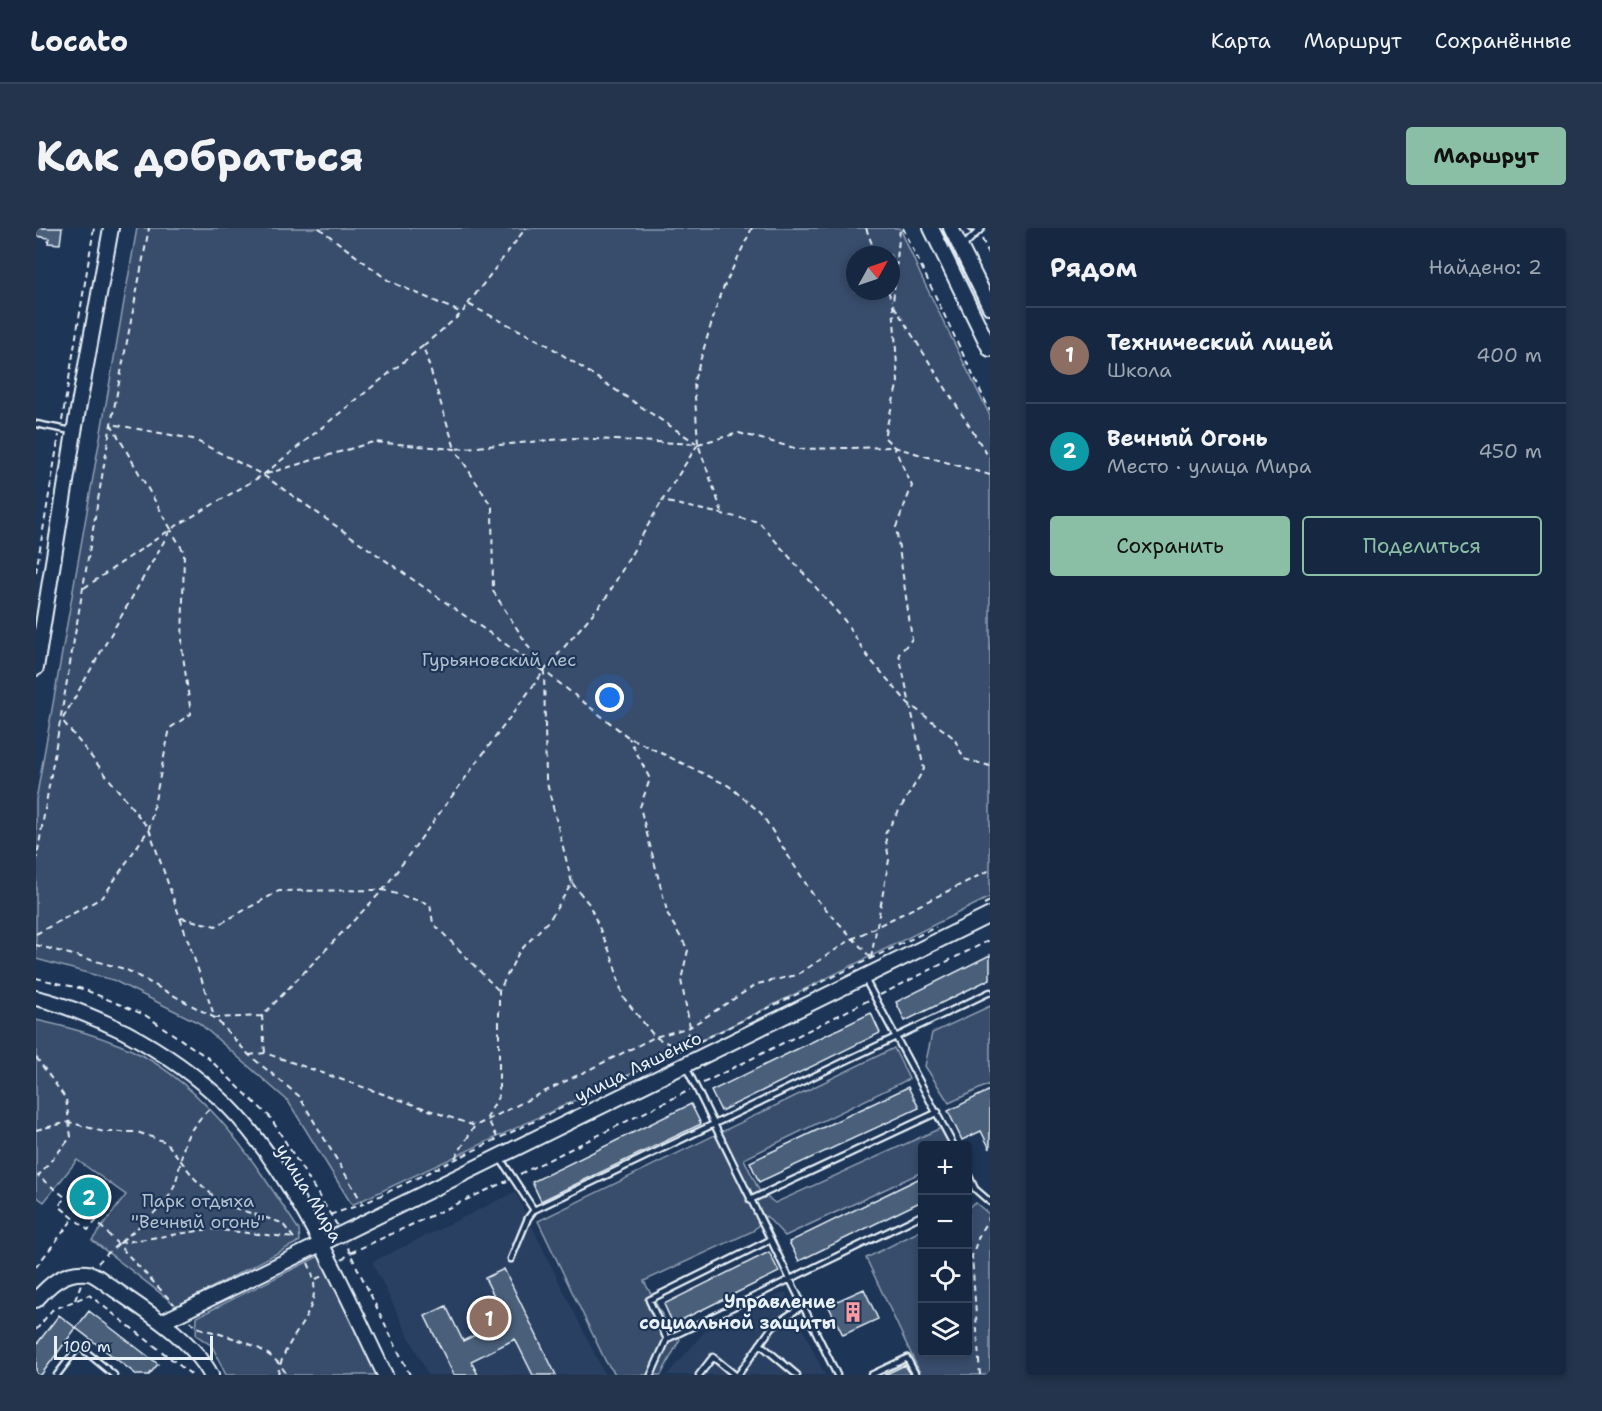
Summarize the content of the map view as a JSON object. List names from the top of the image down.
{
  "streets": {
    "main road": ["улица Ляшенко", "улица Мира"]
  },
  "crossings": [
    ["улица Ляшенко", "улица Мира"]
  ],
  "parks": ["Гурьяновский лес", "Парк отдыха \"Вечный огонь\""],
  "places": {
    "building": ["Управление социальной защиты"]
  },
  "scale_bar": "100 m",
  "north": "top right",
  "page": {
    "header": "Locato",
    "nav": ["Карта", "Маршрут", "Сохранённые"],
    "buttons": [
      "Маршрут",
      ["Сохранить", "Поделиться"]
    ],
    "title": "Как добраться",
    "heading": ["Рядом", "Найдено: 2"],
    "list": [
      {
        "mark": "1",
        "name": "Технический лицей",
        "note": "Школа",
        "value": "400 m"
      },
      {
        "mark": "2",
        "name": "Вечный Огонь",
        "note": "Место · улица Мира",
        "value": "450 m"
      }
    ],
    "map_buttons": ["+", "−"],
    "pins": ["2", "1"],
    "scale": "100 m"
  }
}
